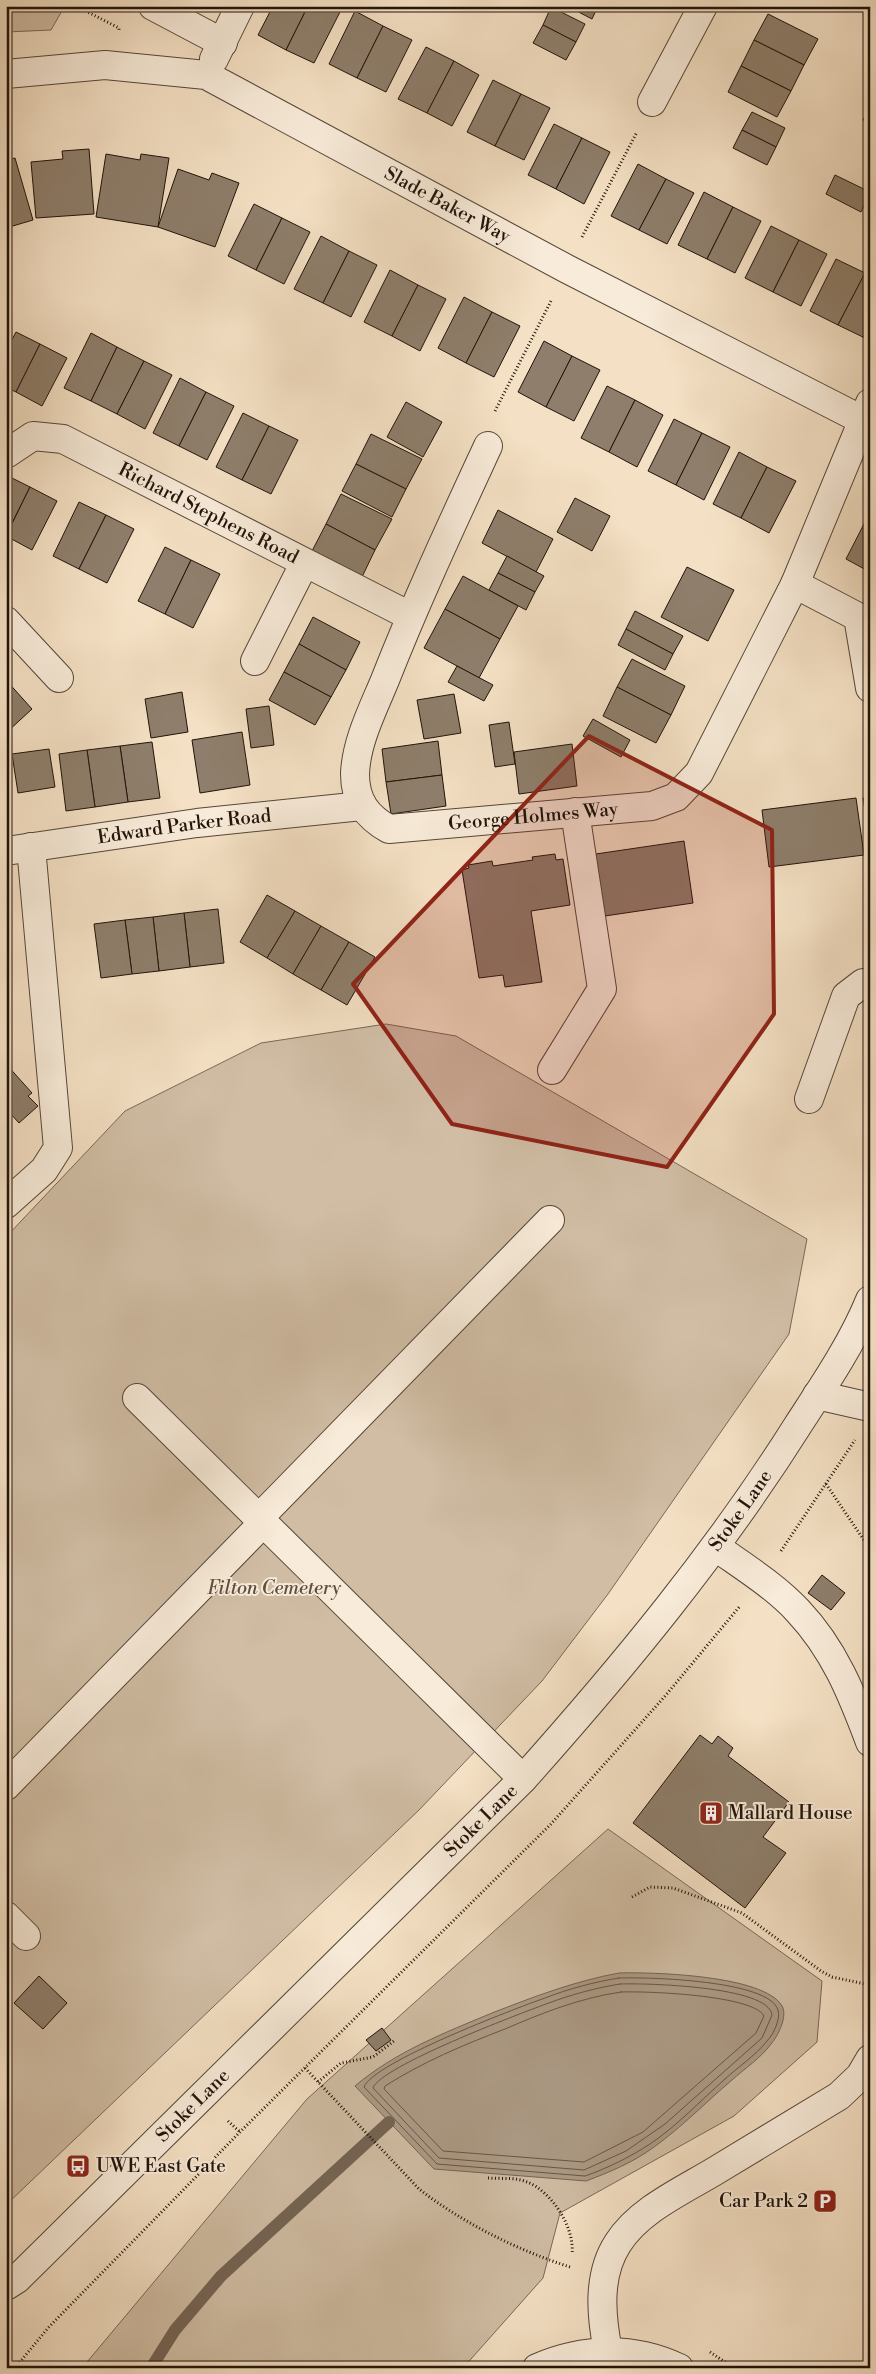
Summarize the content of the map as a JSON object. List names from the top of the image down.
{
  "streets": {
    "street": [
      "Slade Baker Way",
      "Richard Stephens Road",
      "George Holmes Way",
      "Edward Parker Road",
      "Stoke Lane"
    ]
  },
  "crossings": [
    ["Slade Baker Way", "George Holmes Way"],
    ["George Holmes Way", "Edward Parker Road"]
  ],
  "parks": ["Filton Cemetery"],
  "places": {
    "building": ["Mallard House"],
    "bus stop": ["UWE East Gate"],
    "parking": ["Car Park 2"]
  }
}
